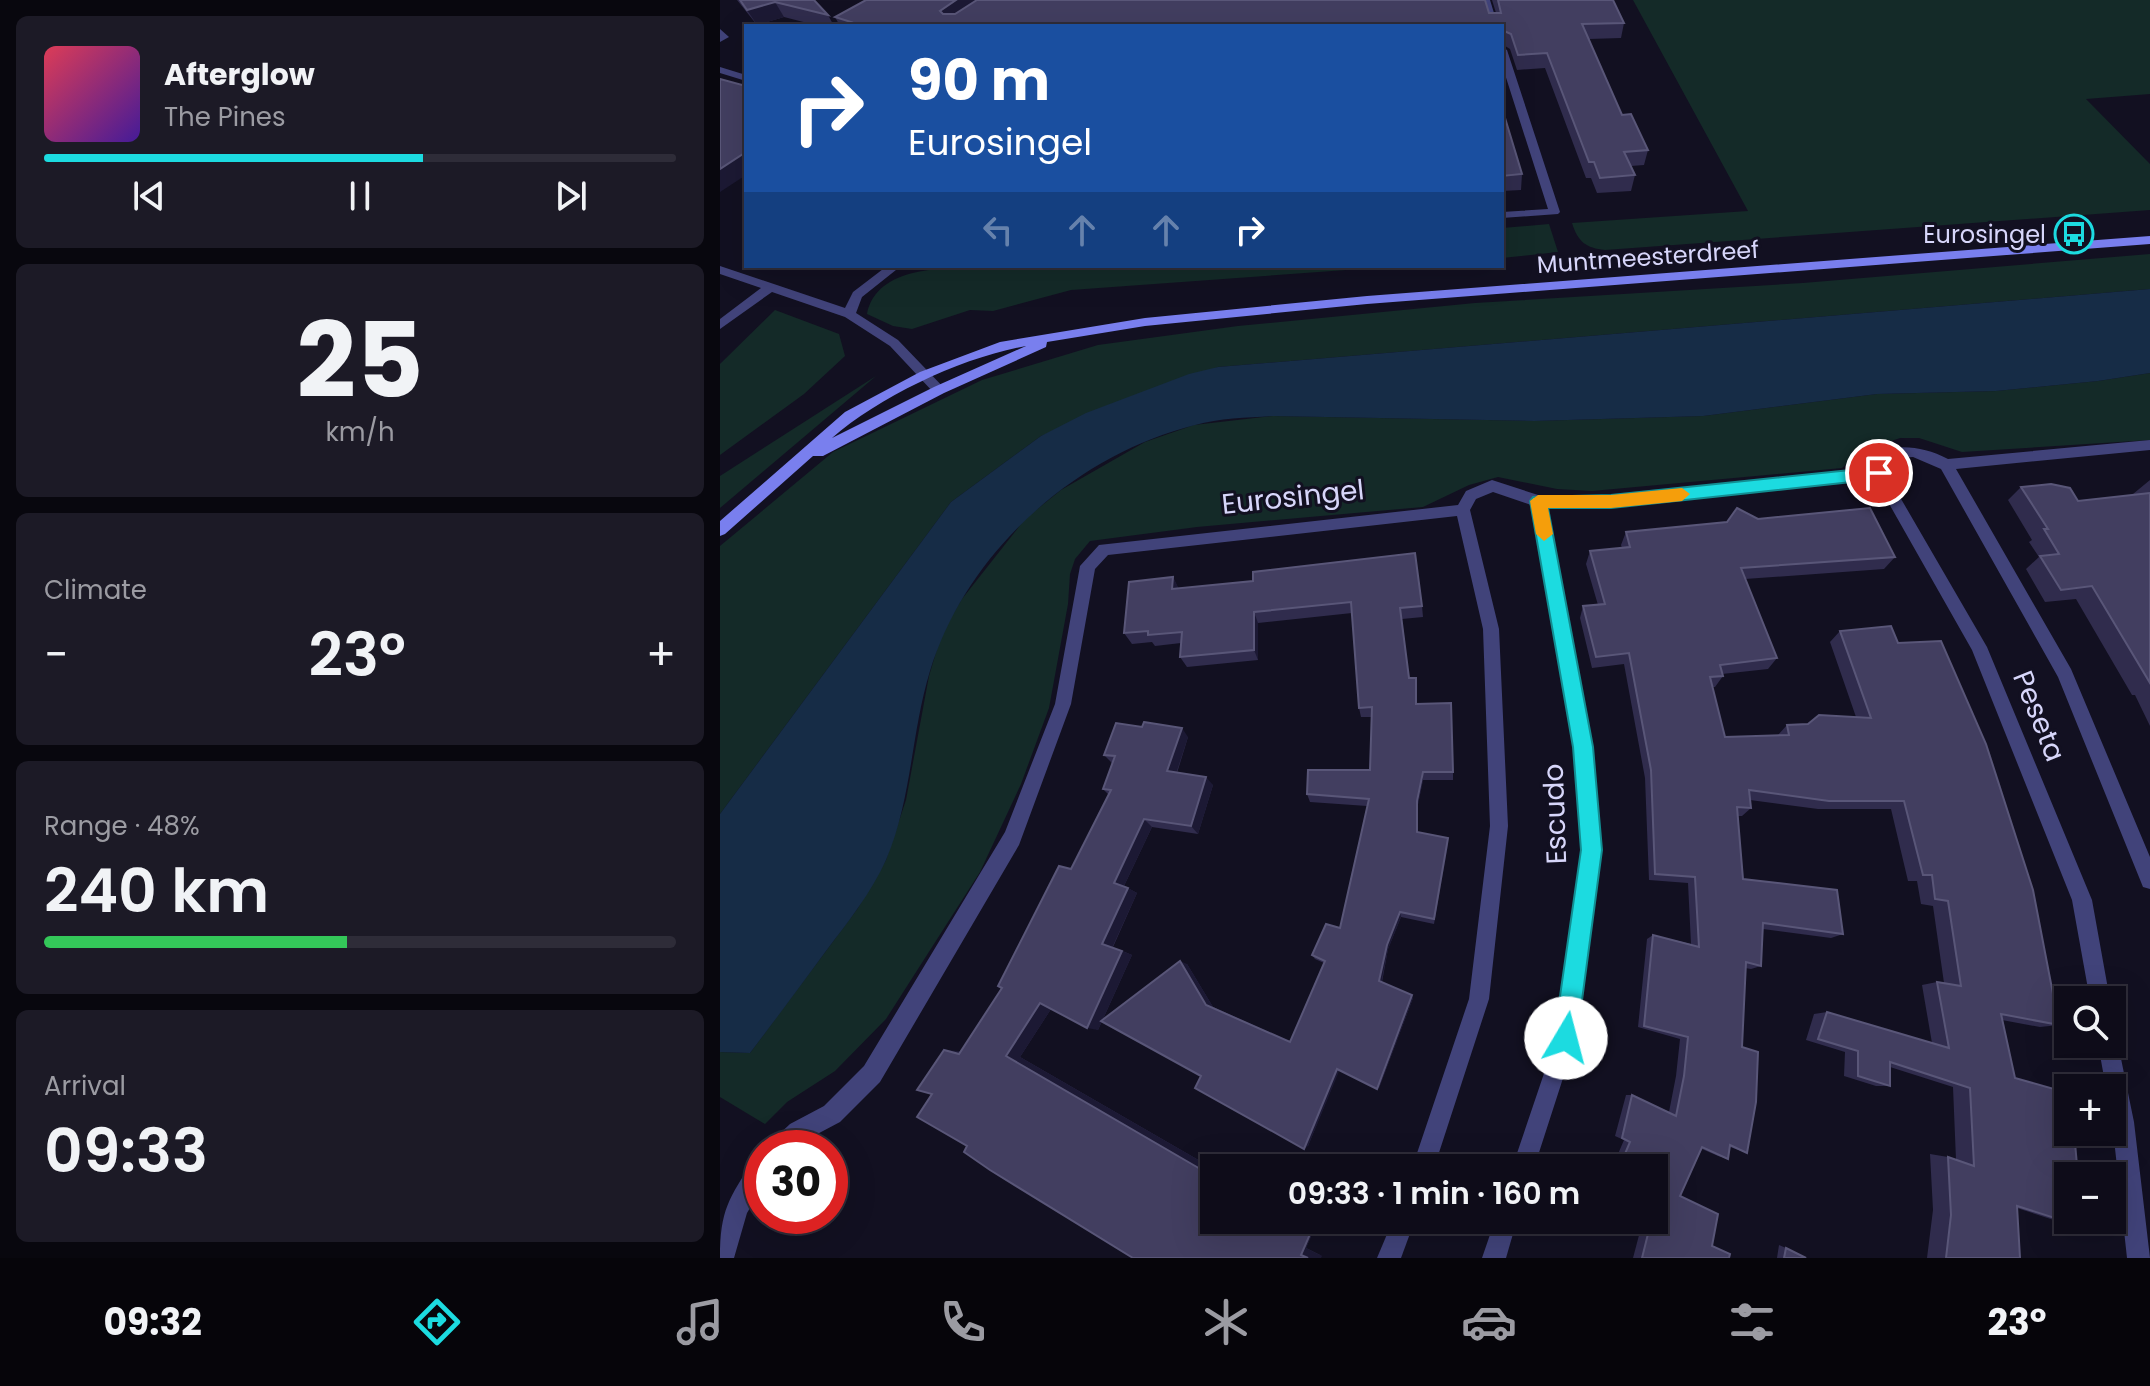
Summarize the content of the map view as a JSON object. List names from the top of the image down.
{
  "streets": {
    "main road": ["Muntmeesterdreef"],
    "street": ["Eurosingel", "Peseta", "Escudo"]
  },
  "crossings": [
    ["Eurosingel", "Escudo"]
  ],
  "places": {
    "bus stop": ["Eurosingel"]
  },
  "page": {
    "turn": ["90 m", "Eurosingel"],
    "song": ["Afterglow", "The Pines"],
    "tile": [
      ["25", "km/h"],
      "Climate",
      ["Range · 48%", "240 km"],
      ["Arrival", "09:33"]
    ],
    "heat": ["−", "23°", "+"],
    "map_buttons": ["+", "−"],
    "limit": "30",
    "trip": "09:33 · 1 min · 160 m",
    "tabs": ["09:32", "23°"]
  }
}
